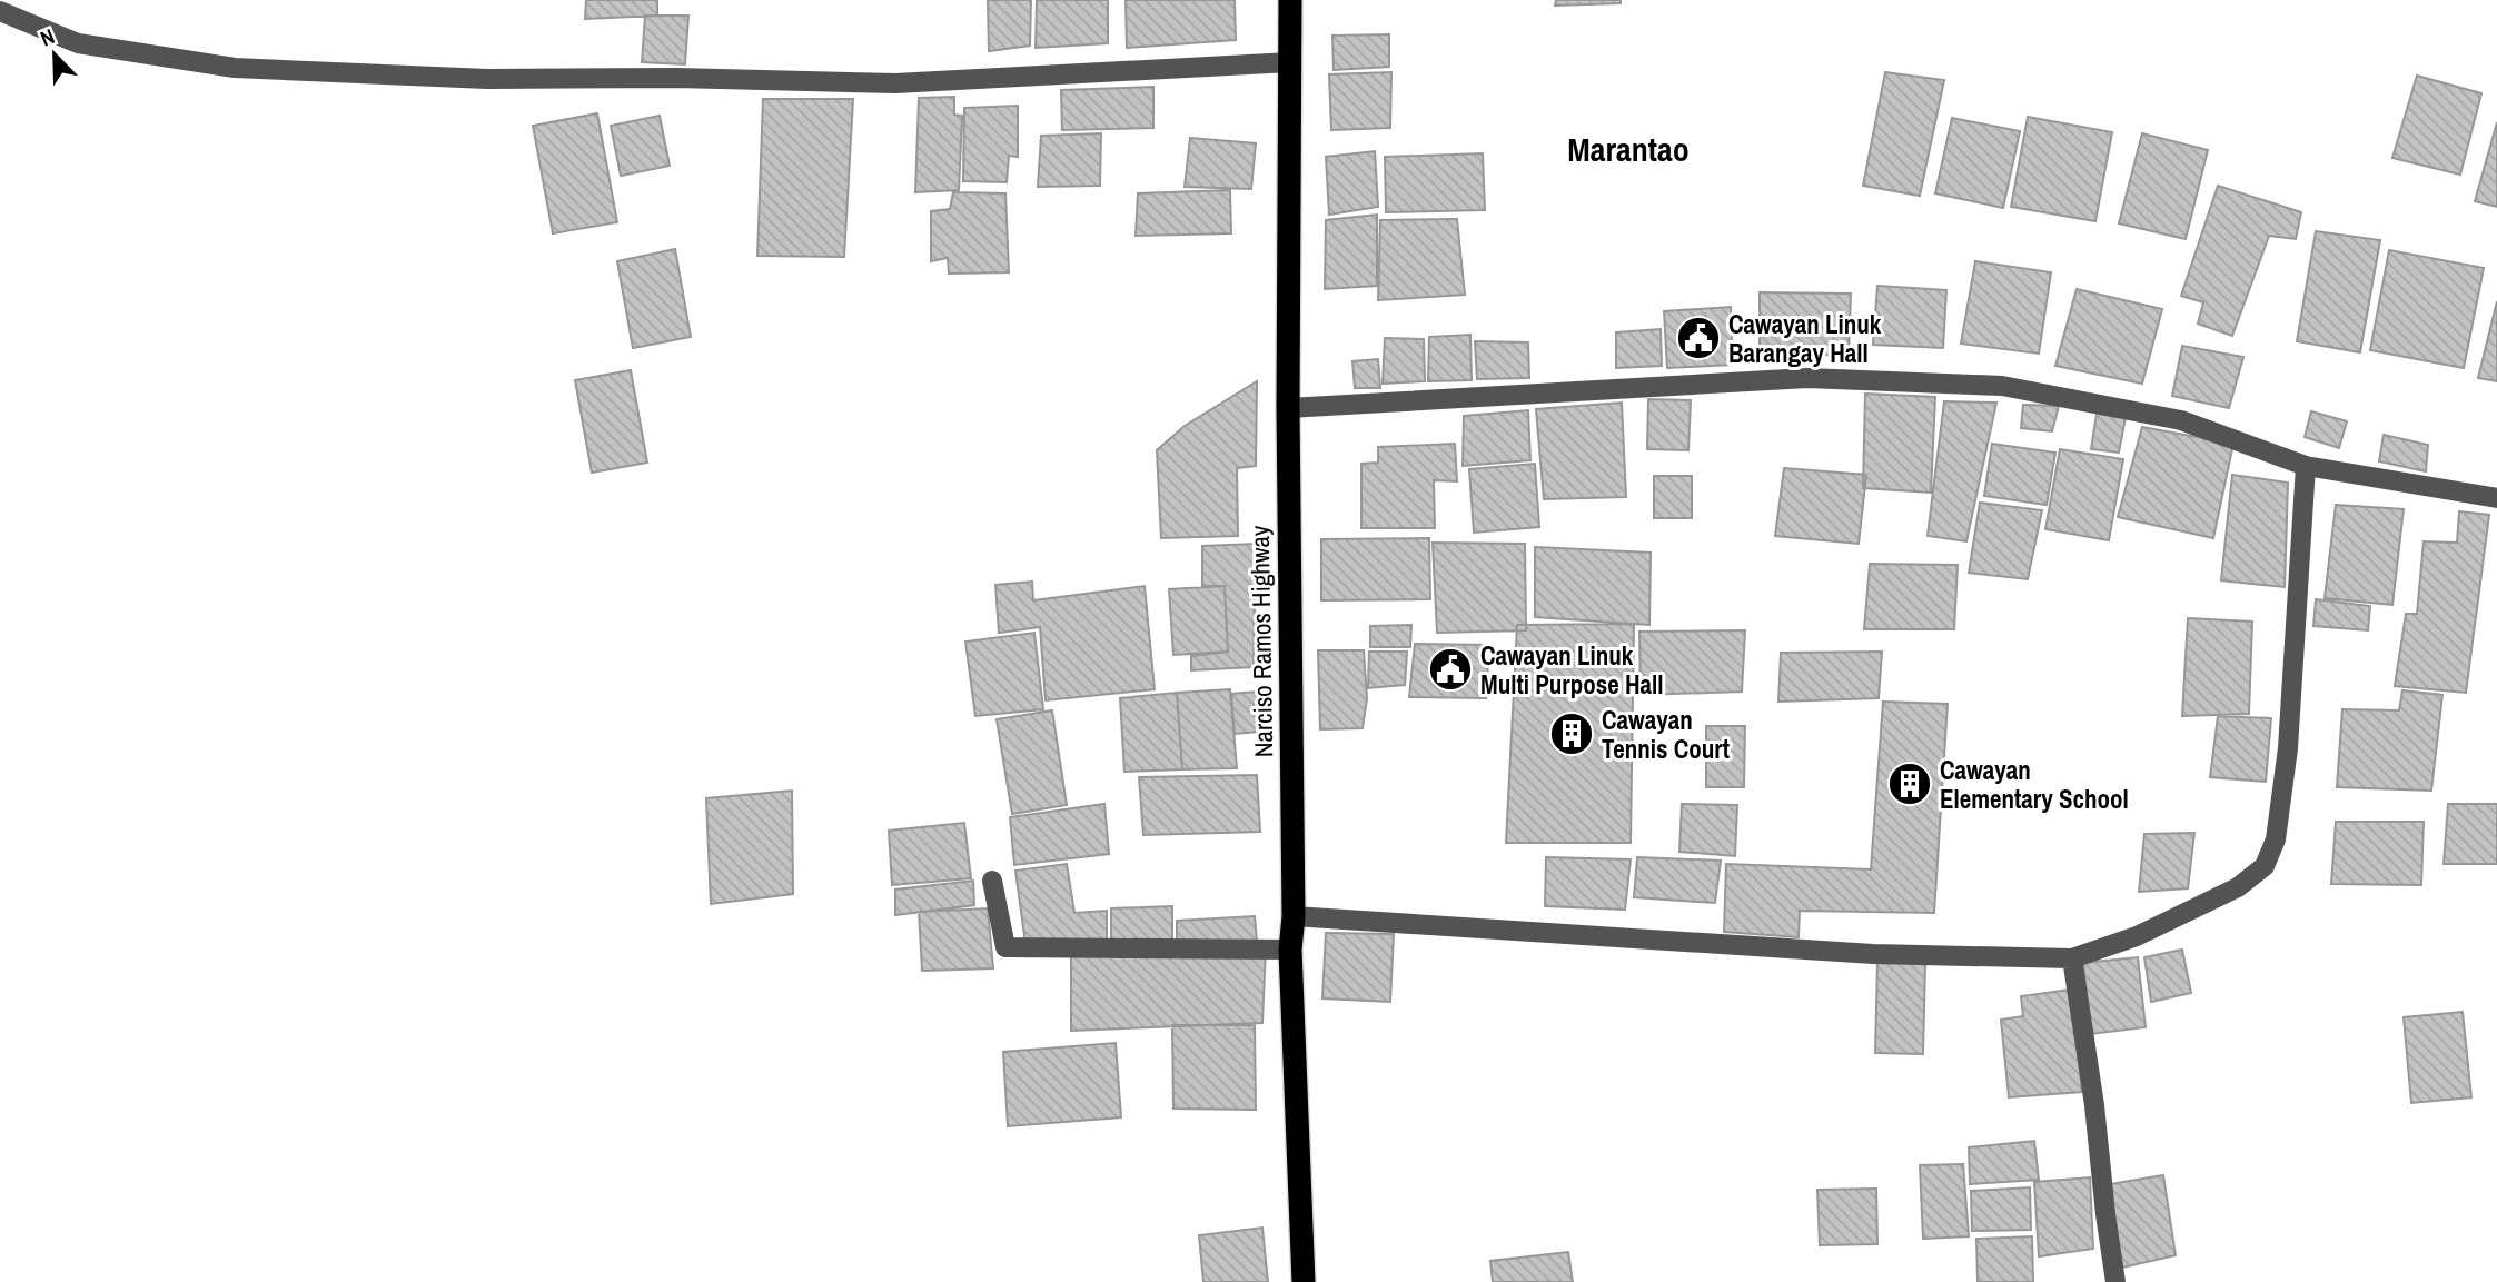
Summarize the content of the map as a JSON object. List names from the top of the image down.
{
  "streets": {
    "highway": ["Narciso Ramos Highway"]
  },
  "districts": ["Marantao"],
  "places": {
    "public building": ["Cawayan Linuk Barangay Hall", "Cawayan Linuk Multi Purpose Hall"],
    "building": ["Cawayan Tennis Court", "Cawayan Elementary School"]
  },
  "north": "top left"
}
